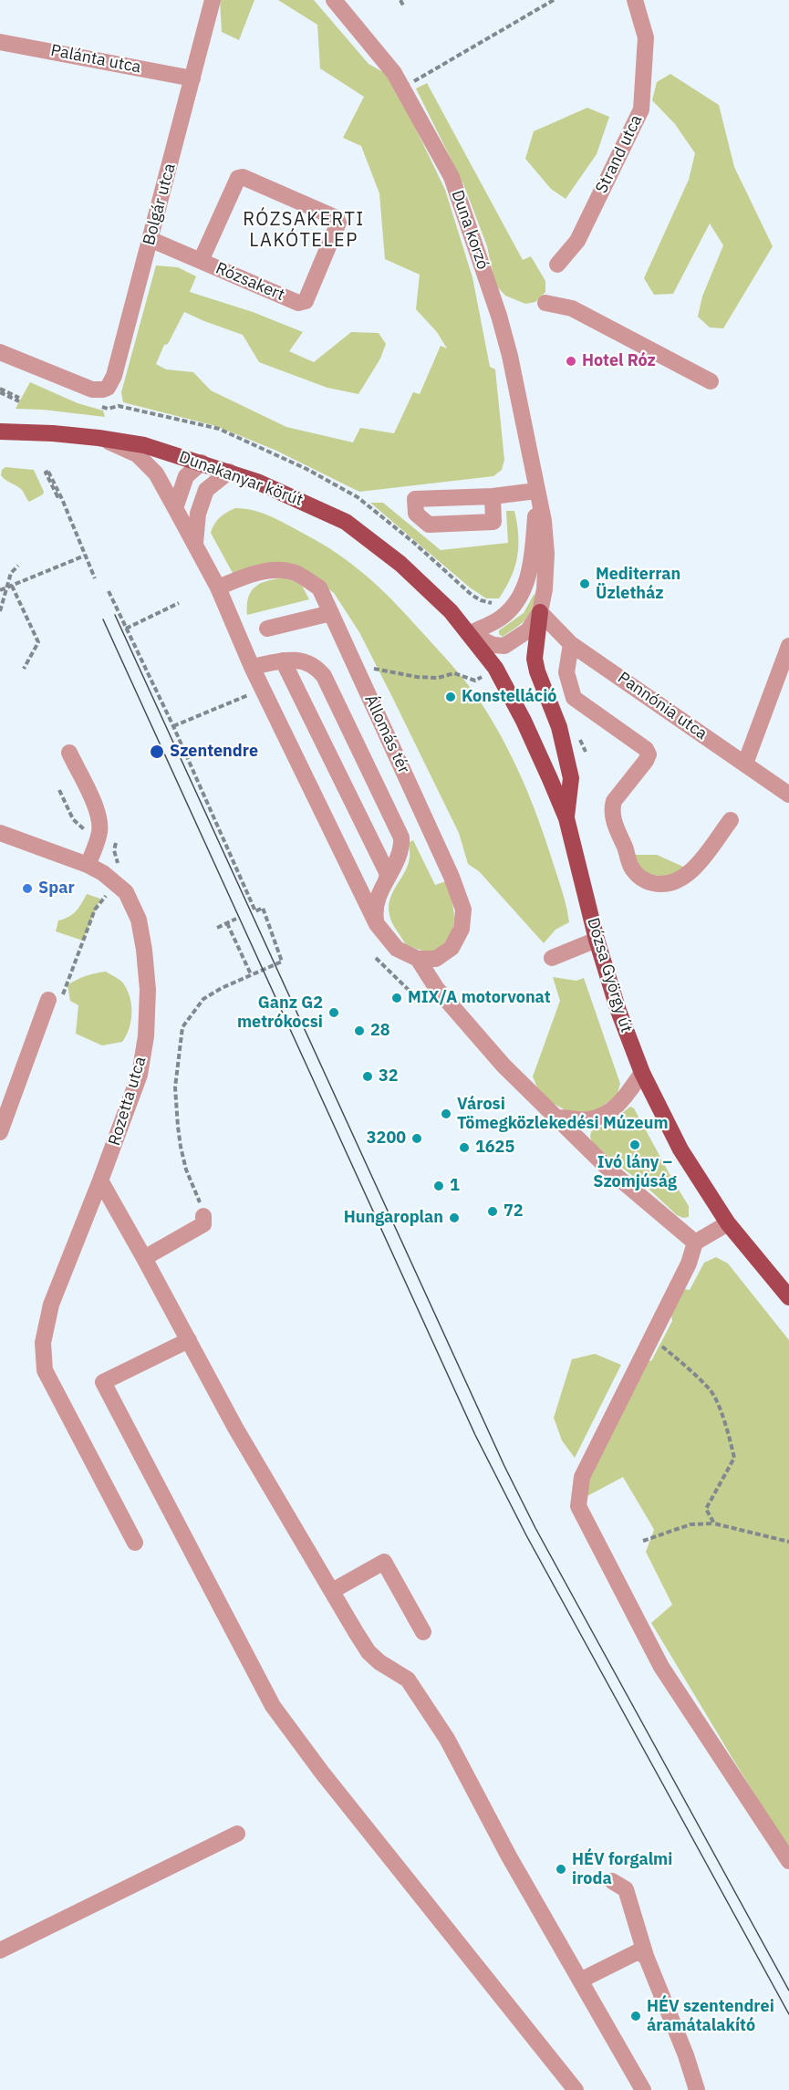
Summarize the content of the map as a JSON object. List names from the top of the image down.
{
  "streets": {
    "main road": ["Dunakanyar körút", "Dózsa György út"],
    "street": [
      "Palánta utca",
      "Strand utca",
      "Bolgár utca",
      "Duna korzó",
      "Rózsakert",
      "Pannónia utca",
      "Állomás tér",
      "Rozetta utca"
    ]
  },
  "crossings": [
    ["Palánta utca", "Bolgár utca"],
    ["Bolgár utca", "Rózsakert"],
    ["Duna korzó", "Dunakanyar körút"],
    ["Duna korzó", "Pannónia utca"],
    ["Duna korzó", "Dózsa György út"],
    ["Dunakanyar körút", "Dózsa György út"]
  ],
  "districts": ["RÓZSAKERTI LAKÓTELEP"],
  "places": [
    "Hotel Róz",
    "Mediterran Üzletház",
    "Konstelláció",
    "Szentendre",
    "Spar",
    "MIX/A motorvonat",
    "Ganz G2 metrókocsi",
    "28",
    "32",
    "Városi Tömegközlekedési Múzeum",
    "3200",
    "Ivó lány – Szomjúság",
    "1625",
    "1",
    "72",
    "Hungaroplan",
    "HÉV forgalmi iroda",
    "HÉV szentendrei áramátalakító"
  ]
}
